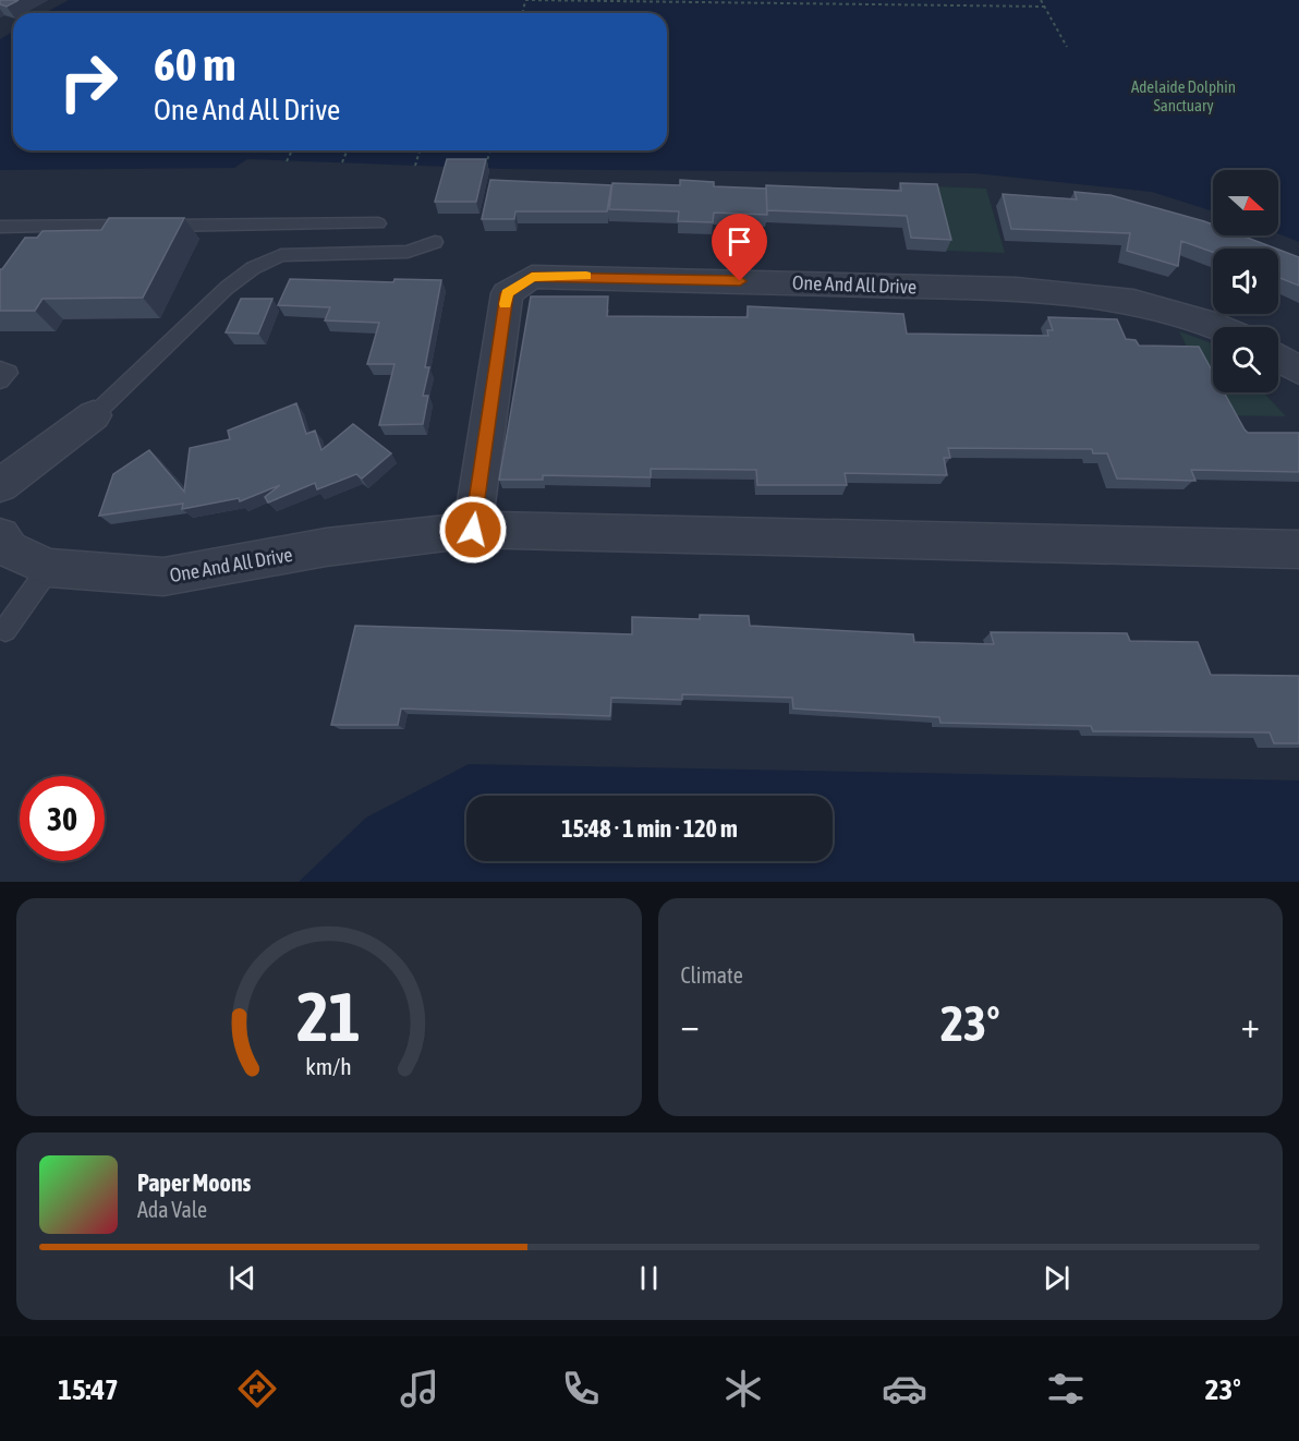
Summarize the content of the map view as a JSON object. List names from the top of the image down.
{
  "streets": {
    "street": ["One And All Drive"]
  },
  "parks": ["Adelaide Dolphin Sanctuary"],
  "north": "right",
  "page": {
    "turn": ["60 m", "One And All Drive"],
    "limit": "30",
    "trip": "15:48 · 1 min · 120 m",
    "tile": "Climate",
    "heat": ["−", "23°", "+"],
    "song": ["Paper Moons", "Ada Vale"],
    "tabs": ["15:47", "23°"],
    "gauge": ["21", "km/h"]
  }
}
